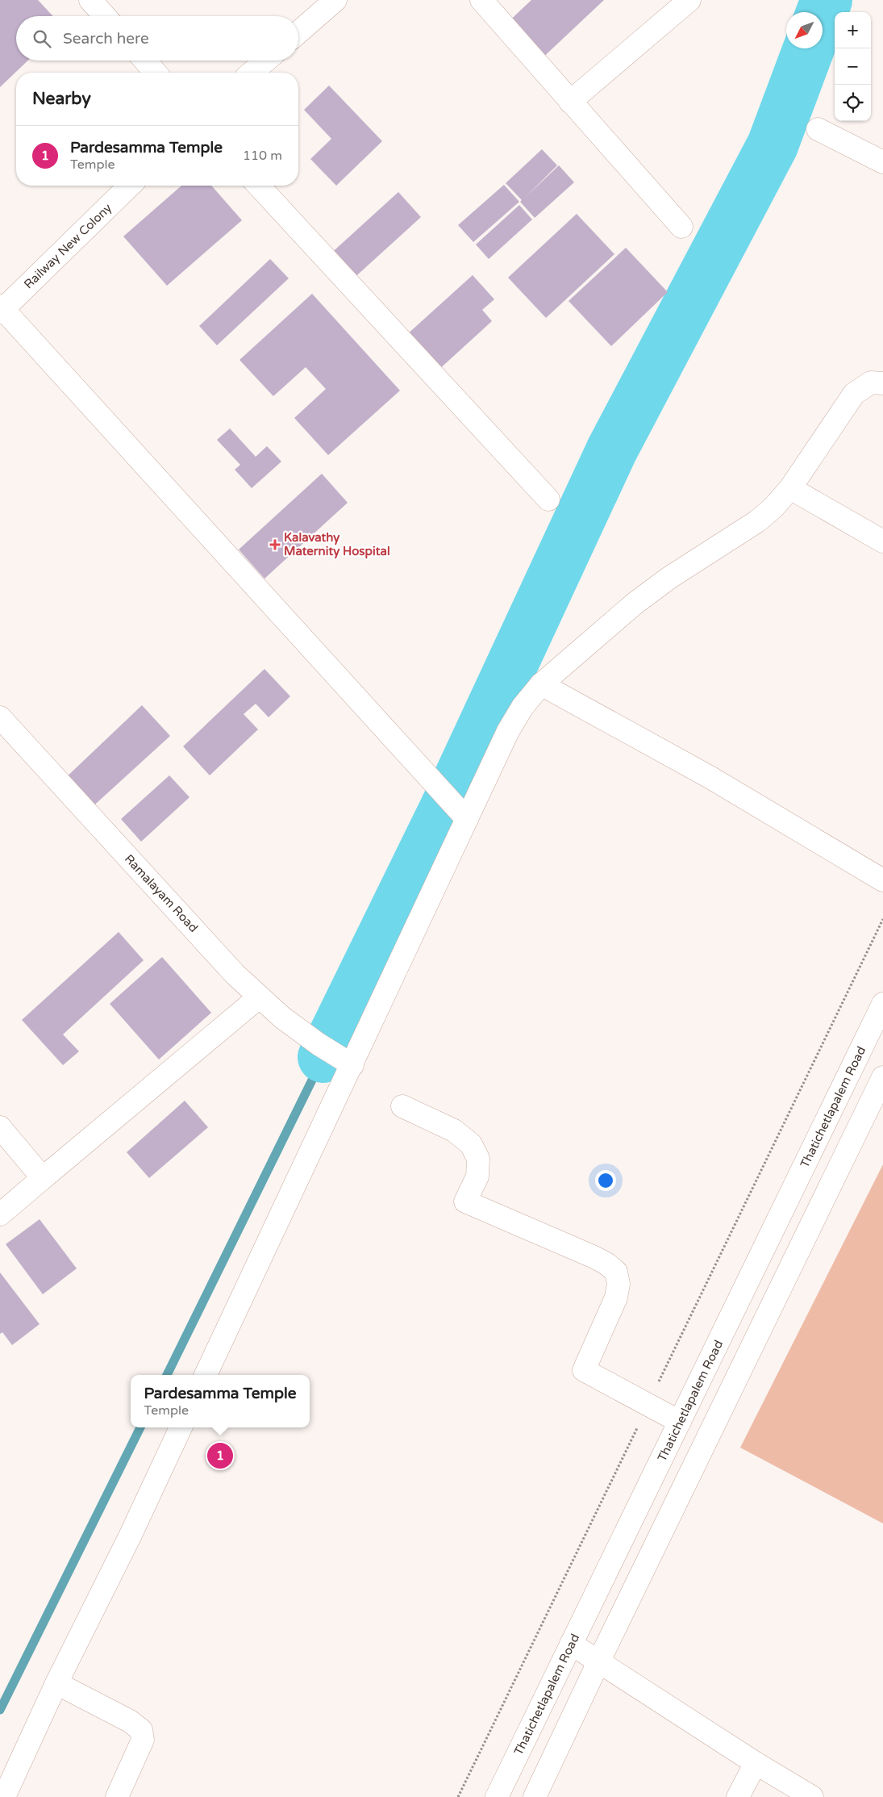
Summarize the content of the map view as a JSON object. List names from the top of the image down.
{
  "streets": {
    "street": ["Railway New Colony", "Ramalayam Road", "Thatichetlapalem Road"]
  },
  "places": {
    "health": ["Kalavathy Maternity Hospital"]
  },
  "north": "bottom left",
  "page": {
    "map_buttons": ["+", "−"],
    "search": "Search here",
    "heading": "Nearby",
    "list": [
      {
        "mark": "1",
        "name": "Pardesamma Temple",
        "note": "Temple",
        "value": "110 m"
      }
    ],
    "popup": ["Pardesamma Temple", "Temple"],
    "pins": "1"
  }
}
